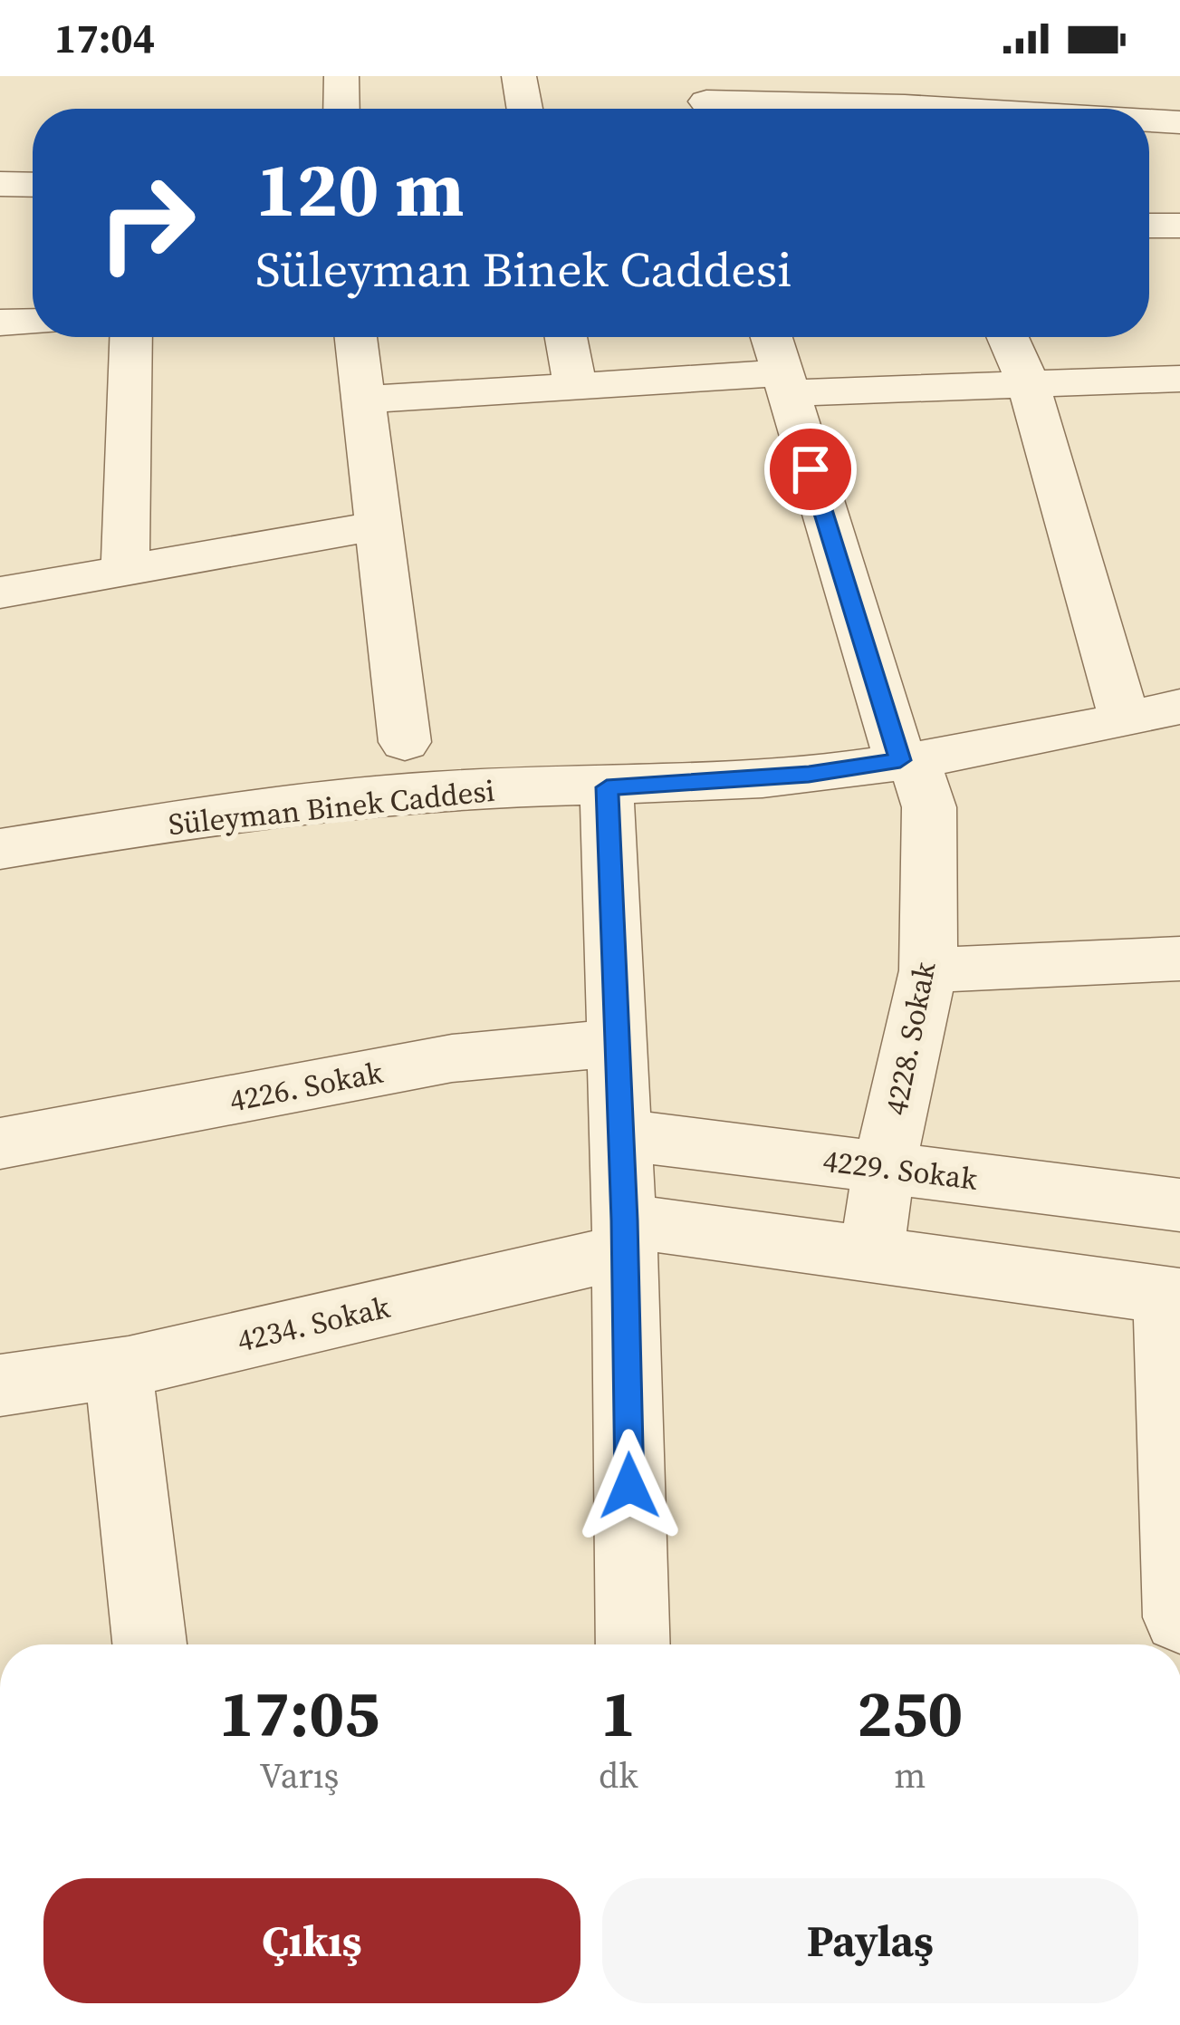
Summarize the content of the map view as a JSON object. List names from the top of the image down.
{
  "streets": {
    "street": [
      "Süleyman Binek Caddesi",
      "4228. Sokak",
      "4226. Sokak",
      "4229. Sokak",
      "4234. Sokak"
    ]
  },
  "crossings": [
    ["Süleyman Binek Caddesi", "4228. Sokak"],
    ["4228. Sokak", "4229. Sokak"]
  ],
  "page": {
    "status": "17:04",
    "turn": ["120 m", "Süleyman Binek Caddesi"],
    "eta": [
      "17:05",
      "Varış",
      "1",
      "dk",
      "250",
      "m"
    ],
    "buttons": ["Çıkış", "Paylaş"]
  }
}
